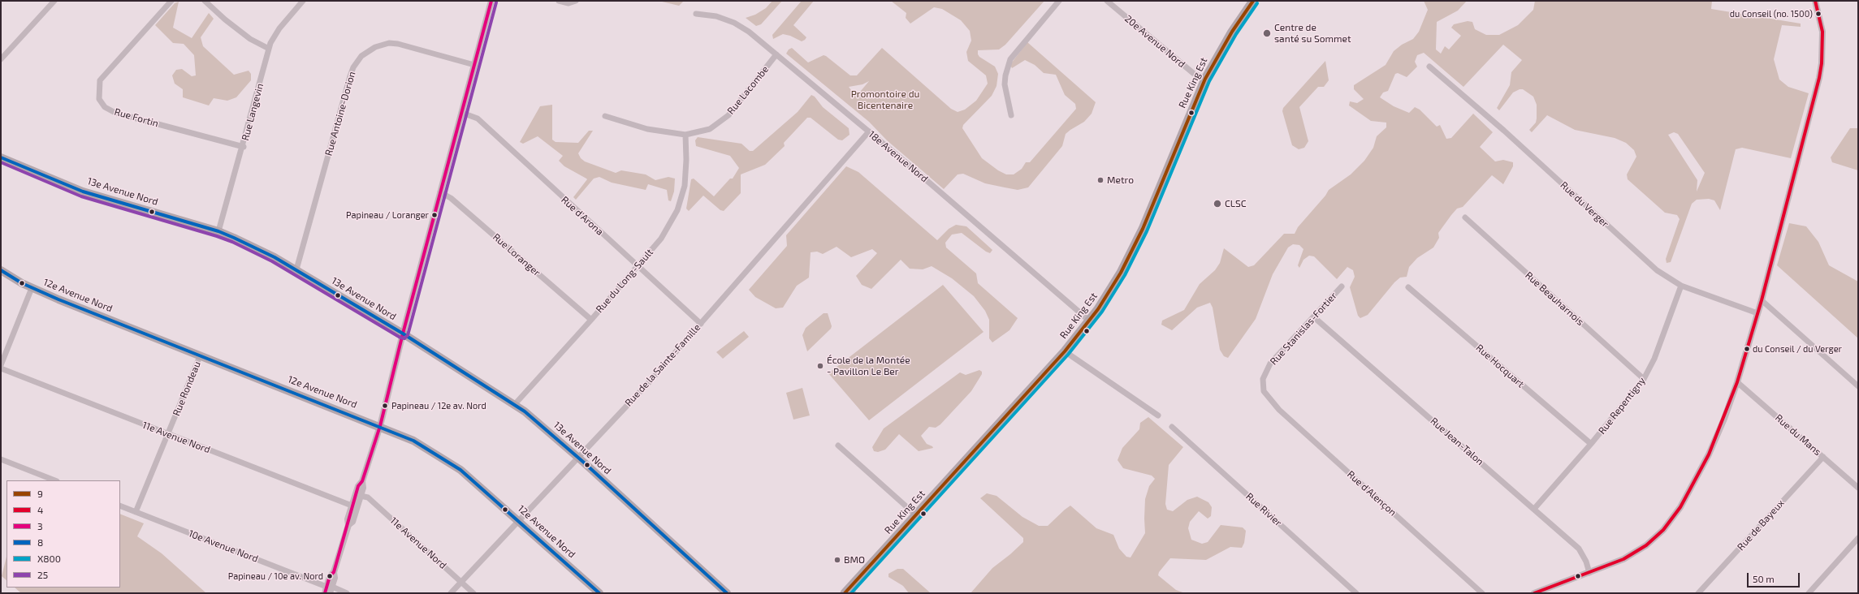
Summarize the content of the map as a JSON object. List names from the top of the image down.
{
  "streets": {
    "main road": ["Rue King Est", "13e Avenue Nord", "12e Avenue Nord"],
    "street": [
      "20e Avenue Nord",
      "Rue Lacombe",
      "Rue Langevin",
      "Rue Antoine-Dorion",
      "Rue Fortin",
      "18e Avenue Nord",
      "Rue du Verger",
      "Rue d'Arona",
      "Rue Loranger",
      "Rue du Long-Sault",
      "Rue Beauharnois",
      "Rue Stanislas-Fortier",
      "Rue de la Sainte-Famille",
      "Rue Hocquart",
      "Rue Rondeau",
      "Rue Repentigny",
      "Rue du Mans",
      "11e Avenue Nord",
      "Rue Jean-Talon",
      "Rue d'Alençon",
      "Rue Rivier",
      "Rue de Bayeux",
      "10e Avenue Nord"
    ]
  },
  "crossings": [
    ["20e Avenue Nord", "Rue King Est"],
    ["Rue King Est", "18e Avenue Nord"],
    ["Rue Lacombe", "18e Avenue Nord"],
    ["Rue Lacombe", "Rue du Long-Sault"],
    ["Rue Langevin", "Rue Fortin"],
    ["Rue Langevin", "13e Avenue Nord"],
    ["Rue Antoine-Dorion", "13e Avenue Nord"],
    ["18e Avenue Nord", "Rue de la Sainte-Famille"],
    ["13e Avenue Nord", "Rue du Long-Sault"],
    ["13e Avenue Nord", "Rue de la Sainte-Famille"],
    ["Rue du Verger", "Rue Repentigny"],
    ["Rue d'Arona", "Rue du Long-Sault"],
    ["Rue d'Arona", "Rue de la Sainte-Famille"],
    ["Rue Loranger", "Rue du Long-Sault"],
    ["12e Avenue Nord", "Rue de la Sainte-Famille"],
    ["12e Avenue Nord", "Rue Rondeau"],
    ["Rue Beauharnois", "Rue Repentigny"],
    ["Rue Stanislas-Fortier", "Rue Jean-Talon"],
    ["Rue Stanislas-Fortier", "Rue d'Alençon"],
    ["Rue de la Sainte-Famille", "11e Avenue Nord"],
    ["Rue Hocquart", "Rue Repentigny"],
    ["Rue Rondeau", "11e Avenue Nord"],
    ["Rue Rondeau", "10e Avenue Nord"],
    ["Rue Repentigny", "Rue Jean-Talon"],
    ["Rue du Mans", "Rue de Bayeux"]
  ],
  "parks": ["Promontoire du Bicentenaire"],
  "places": [
    "du Conseil (no. 1500)",
    "Centre de santé su Sommet",
    "Metro",
    "CLSC",
    "Papineau / Loranger",
    "du Conseil / du Verger",
    "École de la Montée - Pavillon Le Ber",
    "Papineau / 12e av. Nord",
    "BMO",
    "Papineau / 10e av. Nord"
  ],
  "lines": [
    "transit line 9",
    "transit line 4",
    "transit line 3",
    "transit line 25",
    "transit line X800",
    "transit line 8"
  ],
  "legend": [
    "9",
    "4",
    "3",
    "8",
    "X800",
    "25"
  ],
  "scale_bar": "50 m"
}
